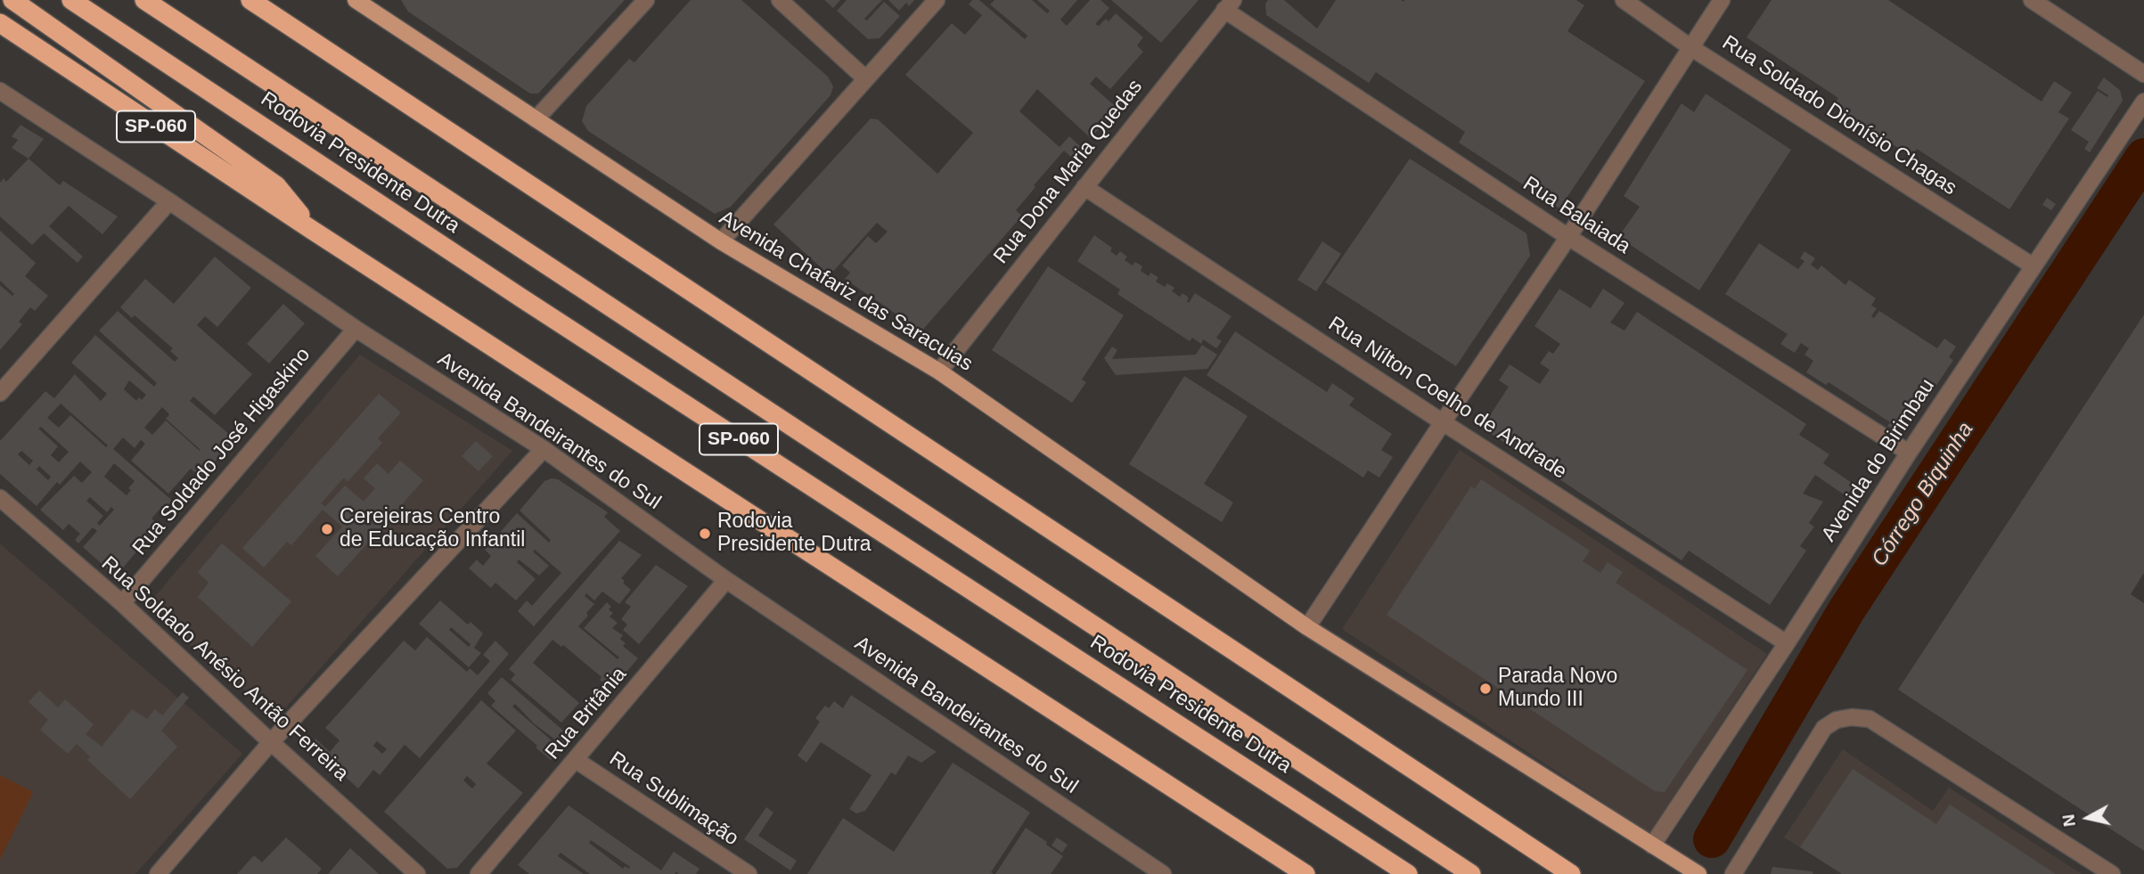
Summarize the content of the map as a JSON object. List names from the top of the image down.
{
  "streets": {
    "highway": ["SP-060", "Rodovia Presidente Dutra"],
    "main road": ["Avenida Chafariz das Saracuias"],
    "street": [
      "Rua Soldado Dionísio Chagas",
      "Rua Dona Maria Quedas",
      "Rua Balaiada",
      "Rua Nílton Coelho de Andrade",
      "Avenida Bandeirantes do Sul",
      "Rua Soldado José Higaskino",
      "Avenida do Birimbau",
      "Rua Soldado Anésio Antão Ferreira",
      "Rua Britânia",
      "Rua Sublimação"
    ]
  },
  "crossings": [
    ["Rua Soldado Dionísio Chagas", "Avenida do Birimbau"],
    ["Rua Dona Maria Quedas", "Rua Balaiada"],
    ["Rua Dona Maria Quedas", "Avenida Chafariz das Saracuias"],
    ["Rua Dona Maria Quedas", "Rua Nílton Coelho de Andrade"],
    ["Rua Balaiada", "Avenida do Birimbau"],
    ["Avenida Chafariz das Saracuias", "Avenida do Birimbau"],
    ["Rua Nílton Coelho de Andrade", "Avenida do Birimbau"],
    ["Avenida Bandeirantes do Sul", "Rua Soldado José Higaskino"],
    ["Avenida Bandeirantes do Sul", "Rua Britânia"],
    ["Rua Soldado José Higaskino", "Rua Soldado Anésio Antão Ferreira"],
    ["Rua Britânia", "Rua Sublimação"]
  ],
  "water": ["Córrego Biquinha"],
  "places": ["Cerejeiras Centro de Educação Infantil", "Rodovia Presidente Dutra", "Parada Novo Mundo III"],
  "north": "left"
}
